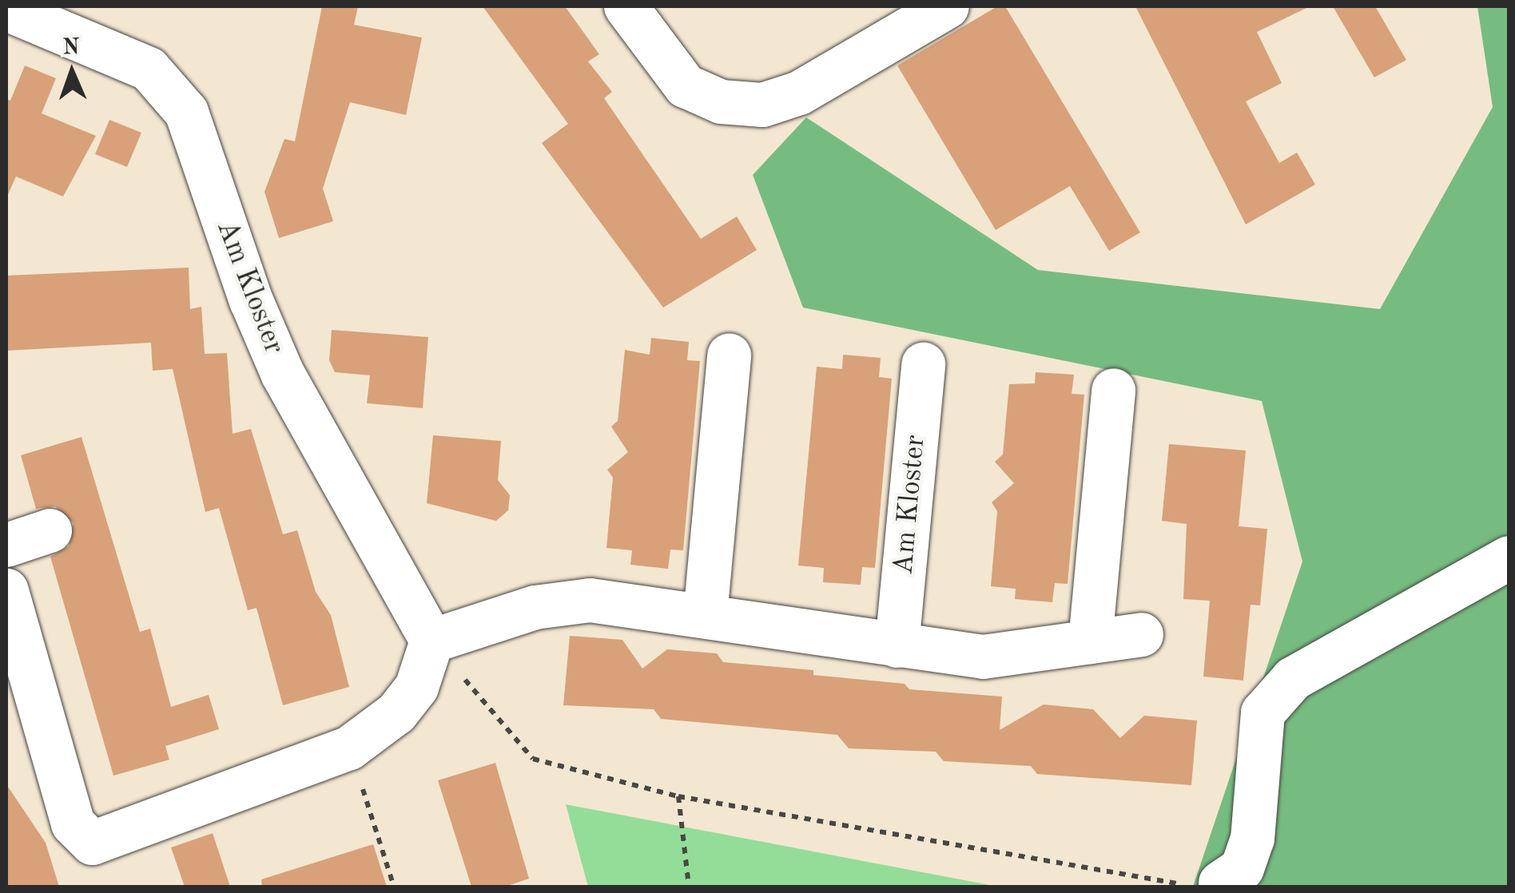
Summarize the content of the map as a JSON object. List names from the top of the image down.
{
  "streets": {
    "street": ["Am Kloster"]
  },
  "north": "top"
}
